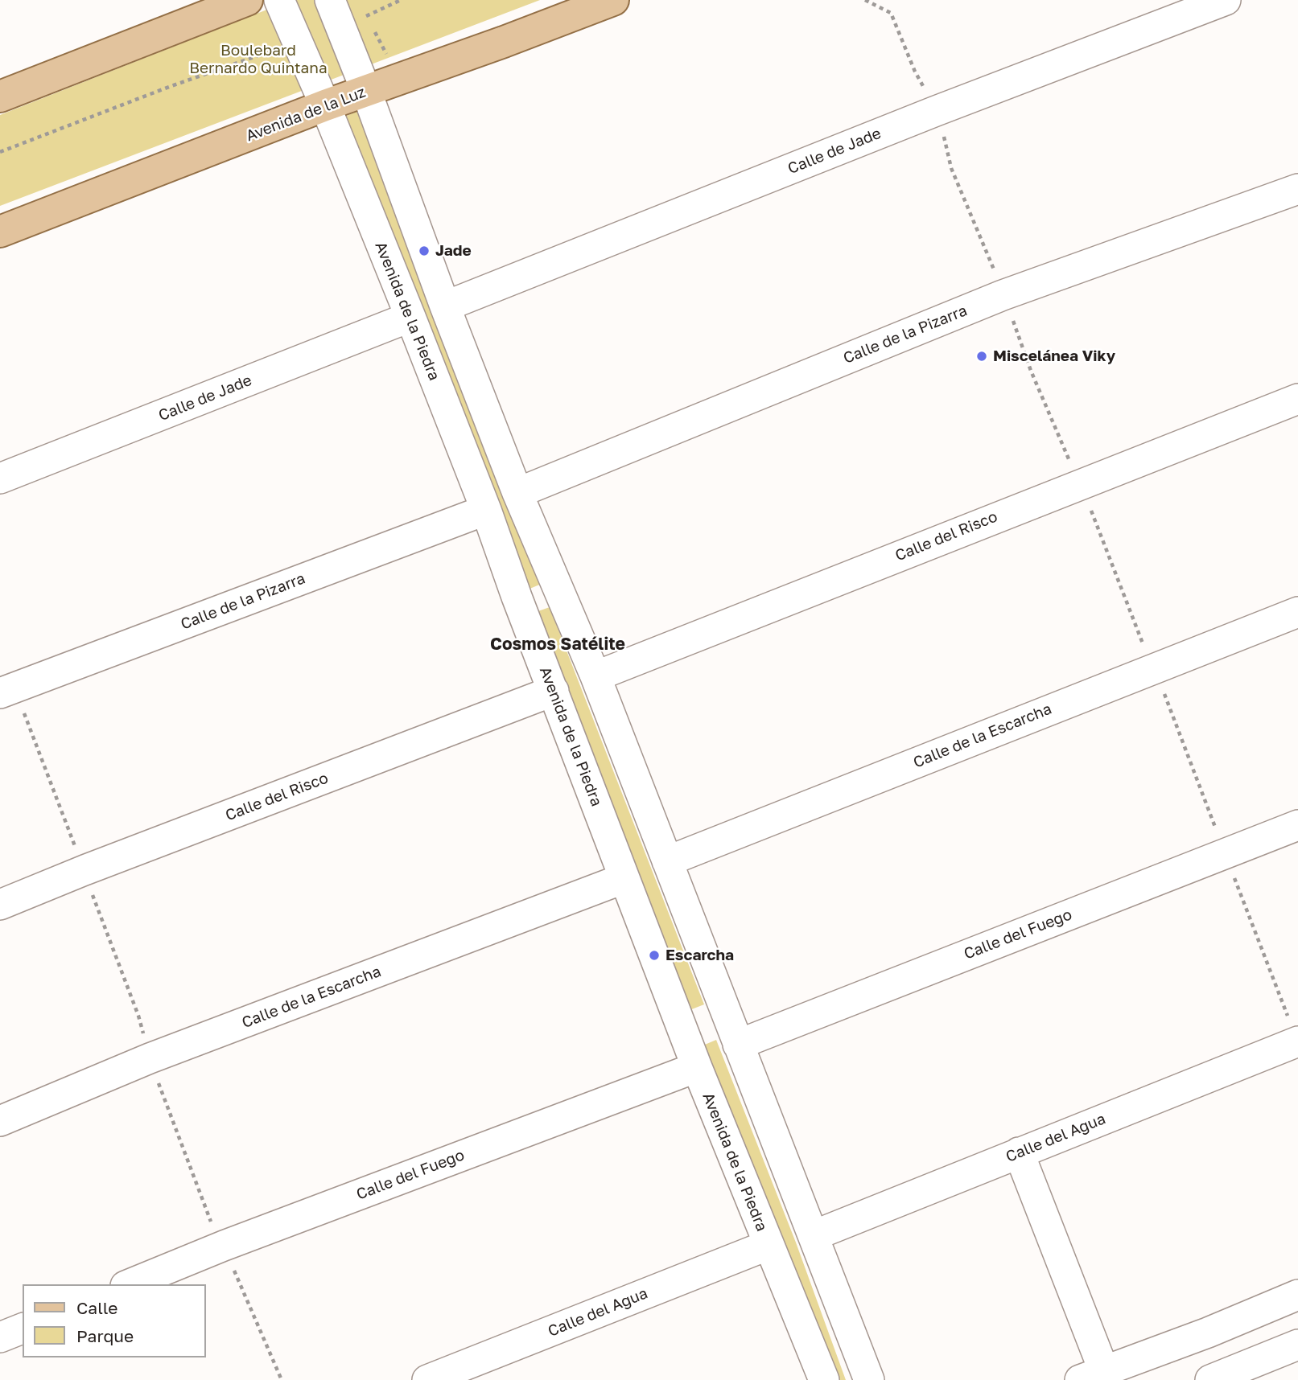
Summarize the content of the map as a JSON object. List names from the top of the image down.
{
  "streets": {
    "main road": ["Avenida de la Luz"],
    "street": [
      "Calle de Jade",
      "Avenida de la Piedra",
      "Calle de la Pizarra",
      "Calle del Risco",
      "Calle de la Escarcha",
      "Calle del Fuego",
      "Calle del Agua"
    ]
  },
  "crossings": [
    ["Avenida de la Luz", "Avenida de la Piedra"],
    ["Calle de Jade", "Avenida de la Piedra"],
    ["Avenida de la Piedra", "Calle de la Pizarra"],
    ["Avenida de la Piedra", "Calle del Risco"],
    ["Avenida de la Piedra", "Calle de la Escarcha"],
    ["Avenida de la Piedra", "Calle del Fuego"],
    ["Avenida de la Piedra", "Calle del Agua"]
  ],
  "districts": ["Cosmos Satélite"],
  "parks": ["Boulebard Bernardo Quintana"],
  "places": ["Jade", "Miscelánea Viky", "Escarcha"],
  "legend": ["Calle", "Parque"]
}
